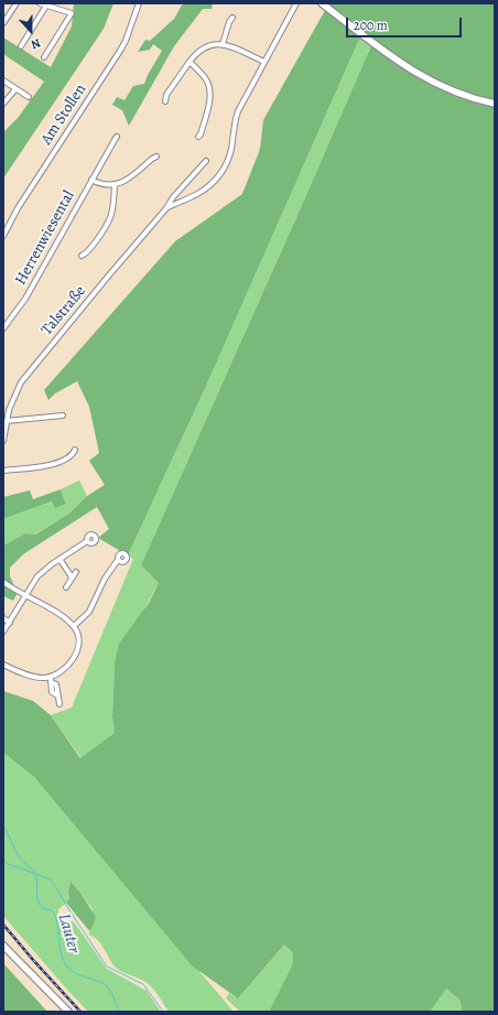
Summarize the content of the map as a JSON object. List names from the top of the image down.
{
  "streets": {
    "street": ["Am Stollen", "Herrenwiesental", "Talstraße"]
  },
  "water": ["Lauter"],
  "scale_bar": "200 m",
  "north": "bottom"
}
